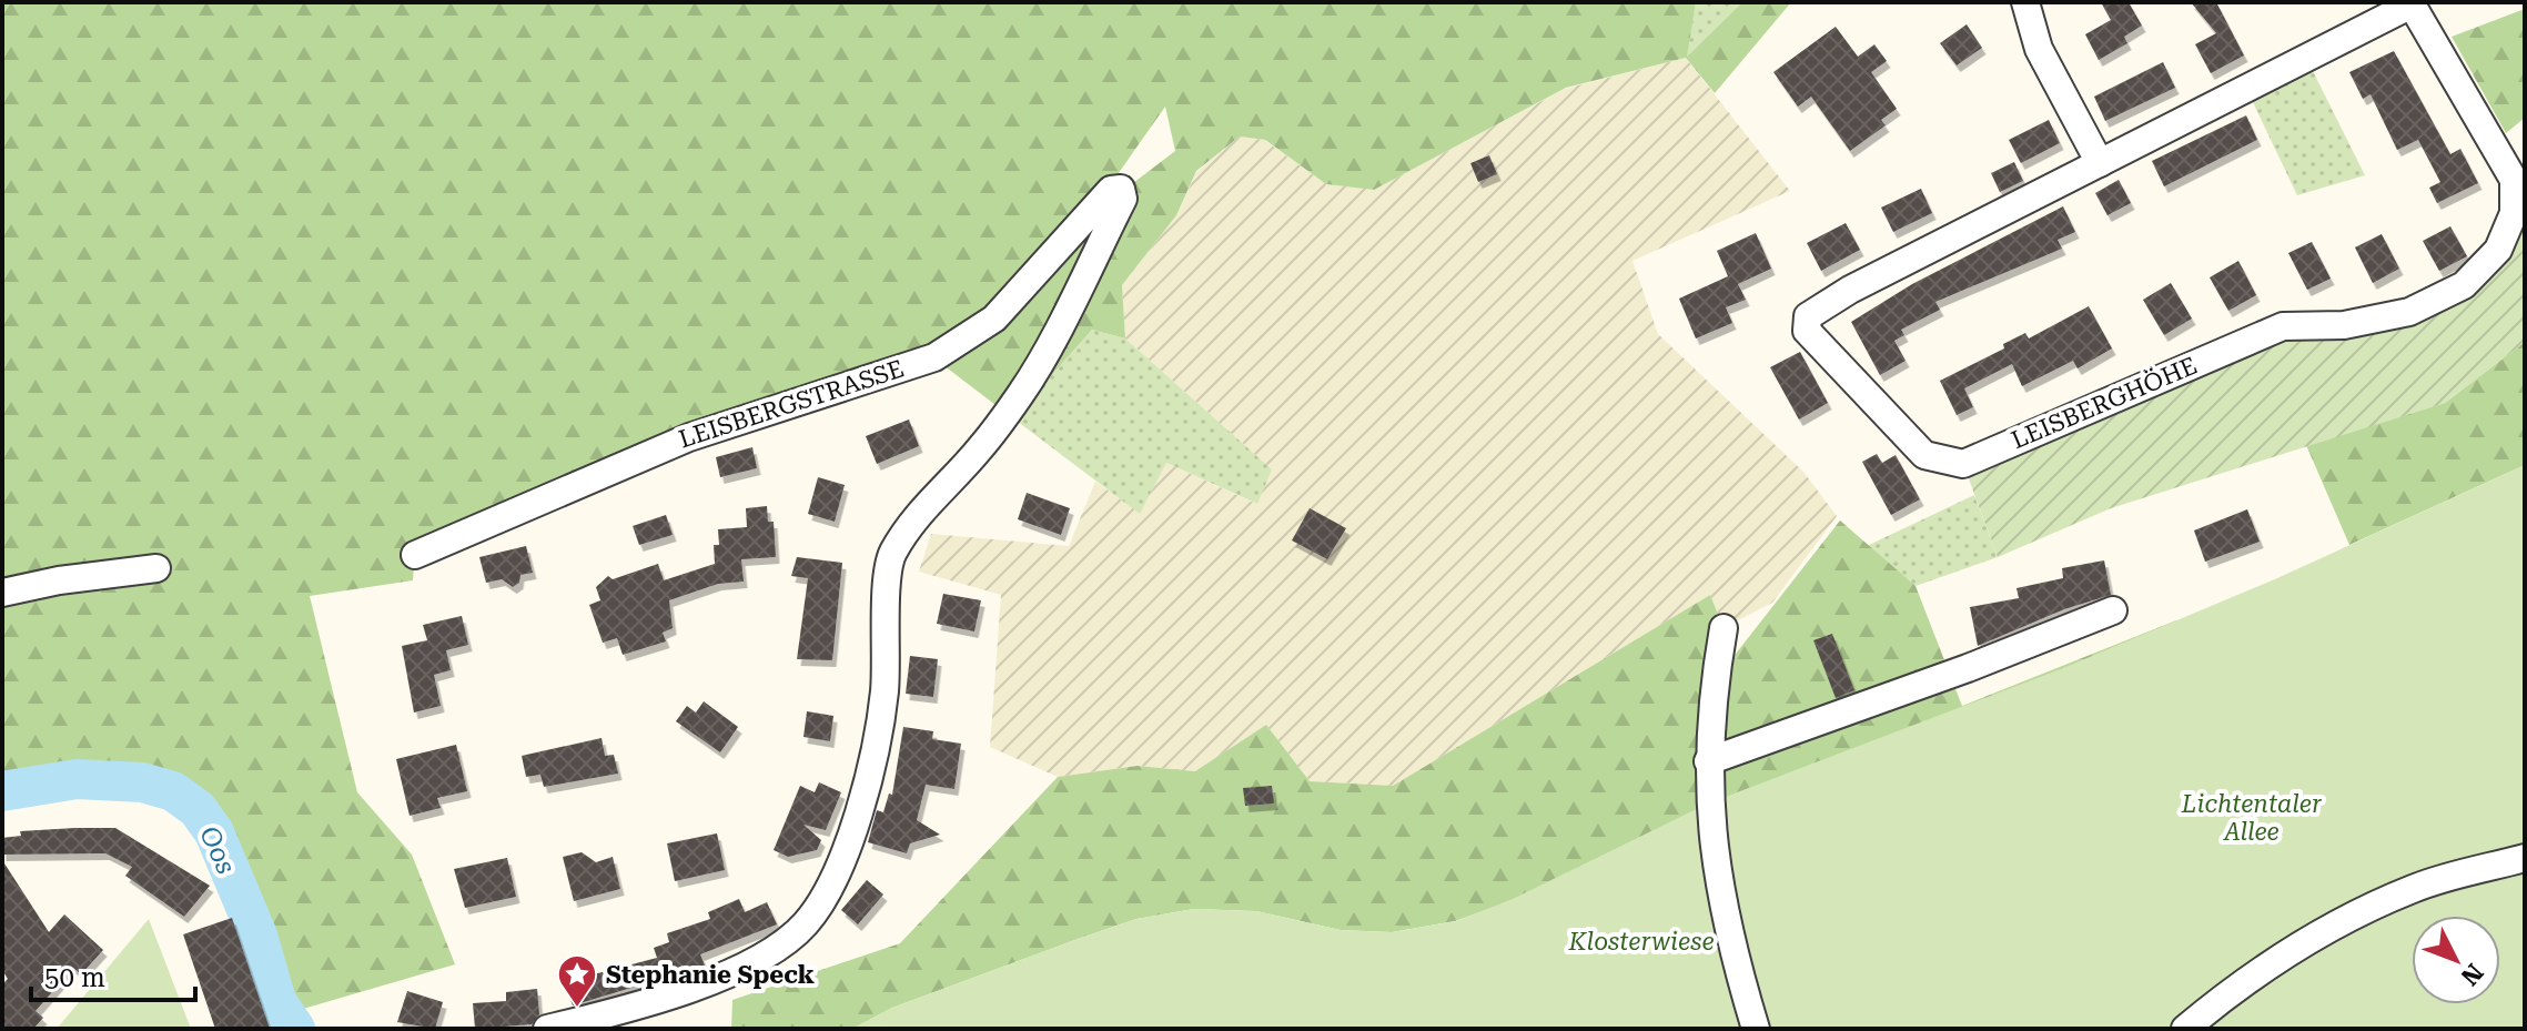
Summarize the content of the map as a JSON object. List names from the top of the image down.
{
  "streets": {
    "street": ["LEISBERGHÖHE", "LEISBERGSTRASSE"]
  },
  "water": ["Oos"],
  "parks": ["Lichtentaler Allee", "Klosterwiese"],
  "places": {
    "place": ["Stephanie Speck"]
  },
  "scale_bar": "50 m",
  "north": "bottom right"
}
